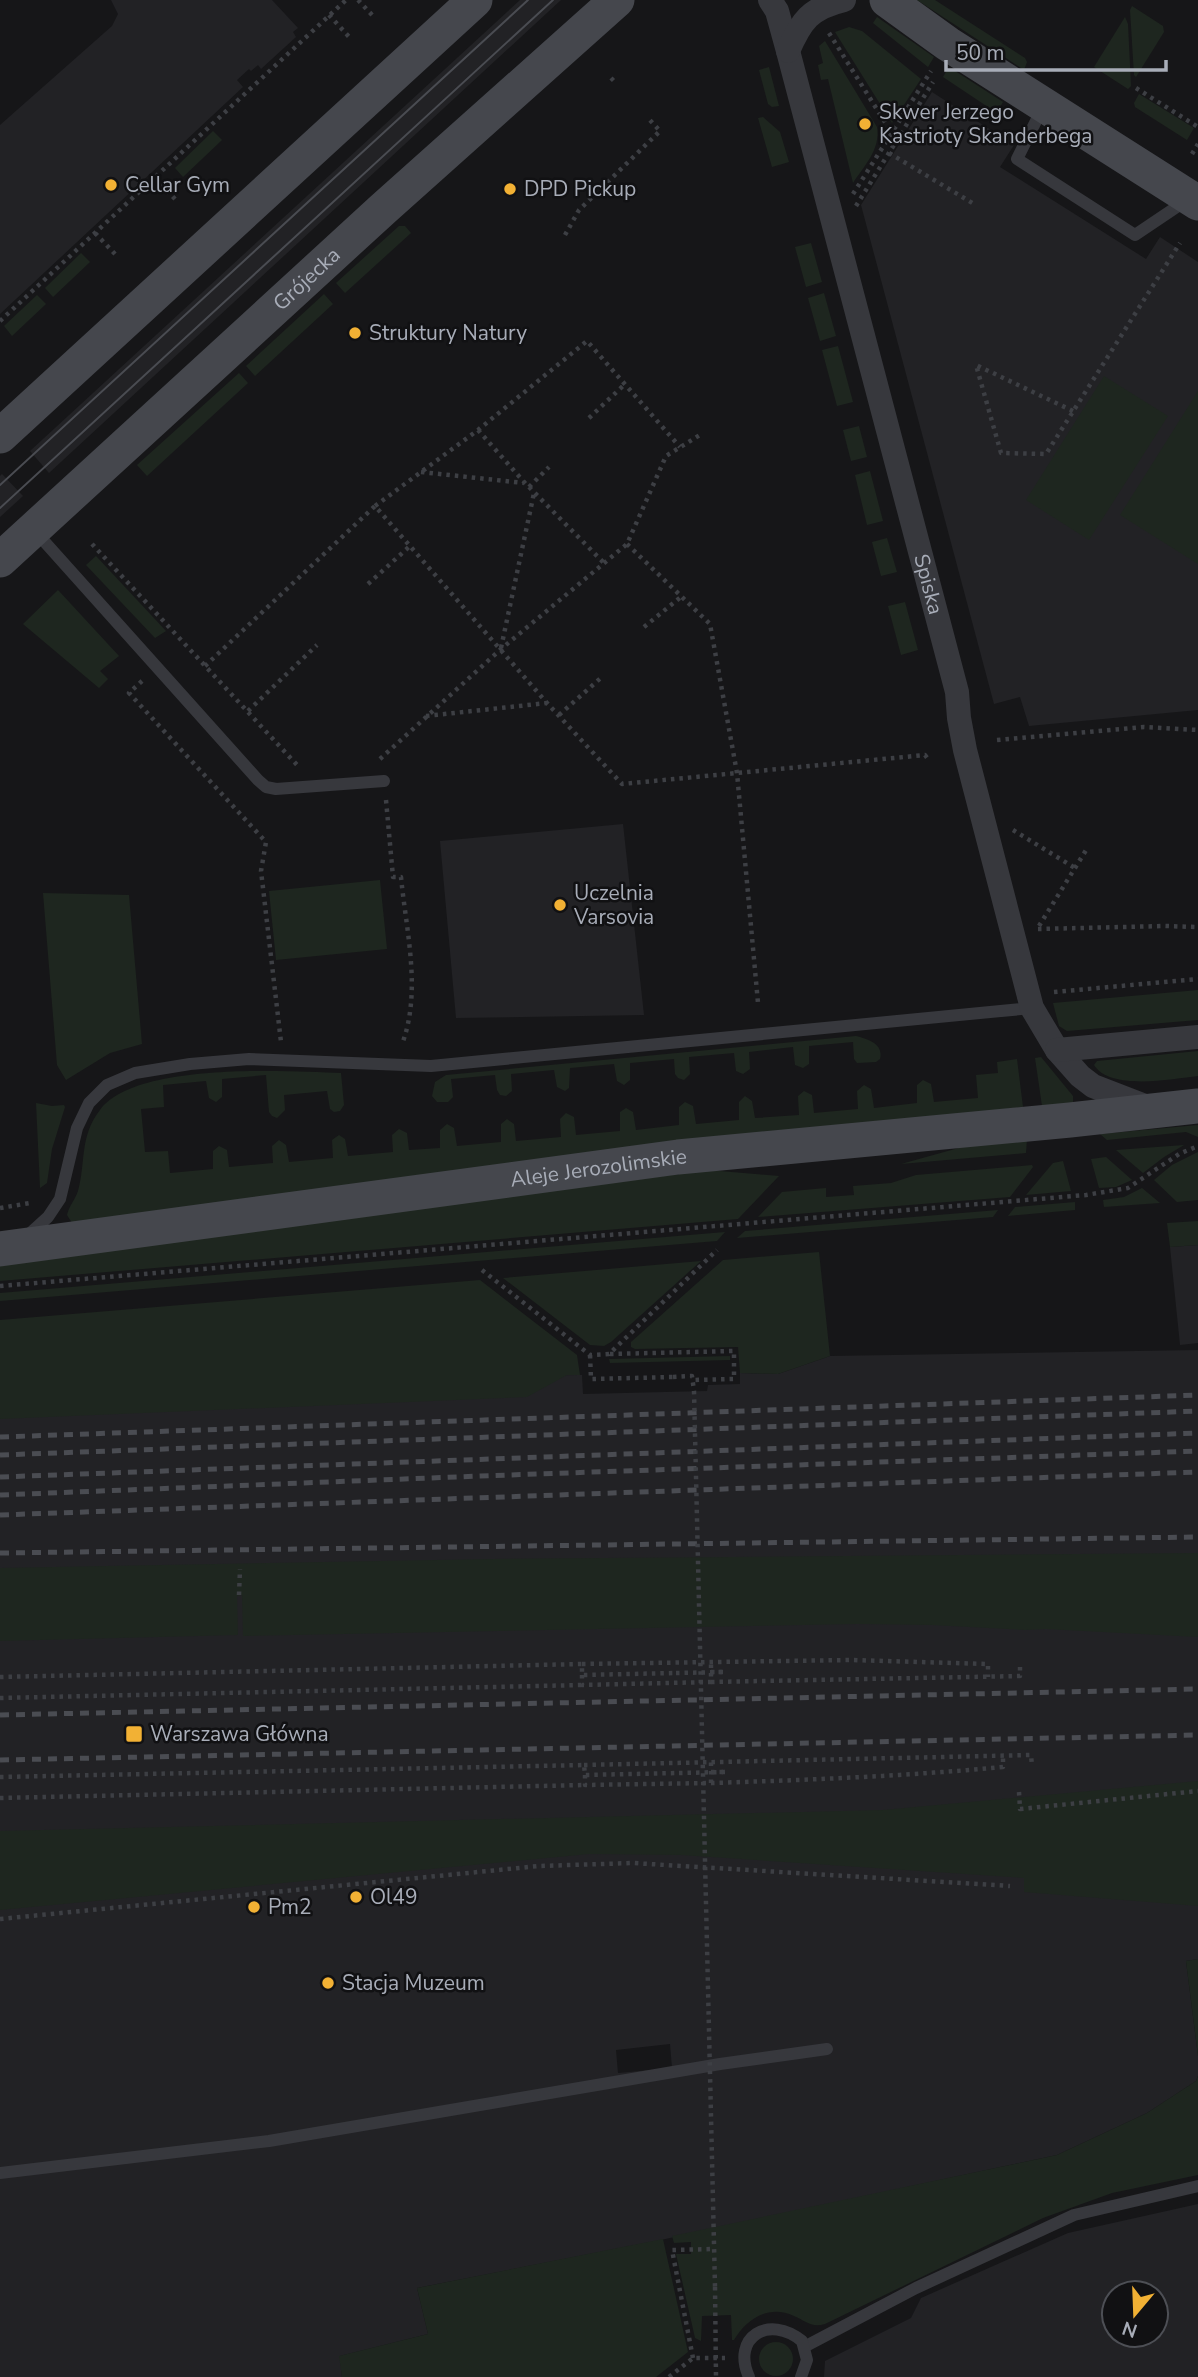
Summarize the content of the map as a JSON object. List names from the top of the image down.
{
  "streets": {
    "main road": ["Grójecka", "Aleje Jerozolimskie"],
    "street": ["Spiska"]
  },
  "crossings": [
    ["Spiska", "Aleje Jerozolimskie"]
  ],
  "places": {
    "other": [
      "Skwer Jerzego Kastrioty Skanderbega",
      "Cellar Gym",
      "DPD Pickup",
      "Struktury Natury",
      "Uczelnia Varsovia",
      "Ol49",
      "Pm2",
      "Stacja Muzeum"
    ],
    "transit": ["Warszawa Główna"]
  },
  "scale_bar": "50 m",
  "north": "bottom"
}
